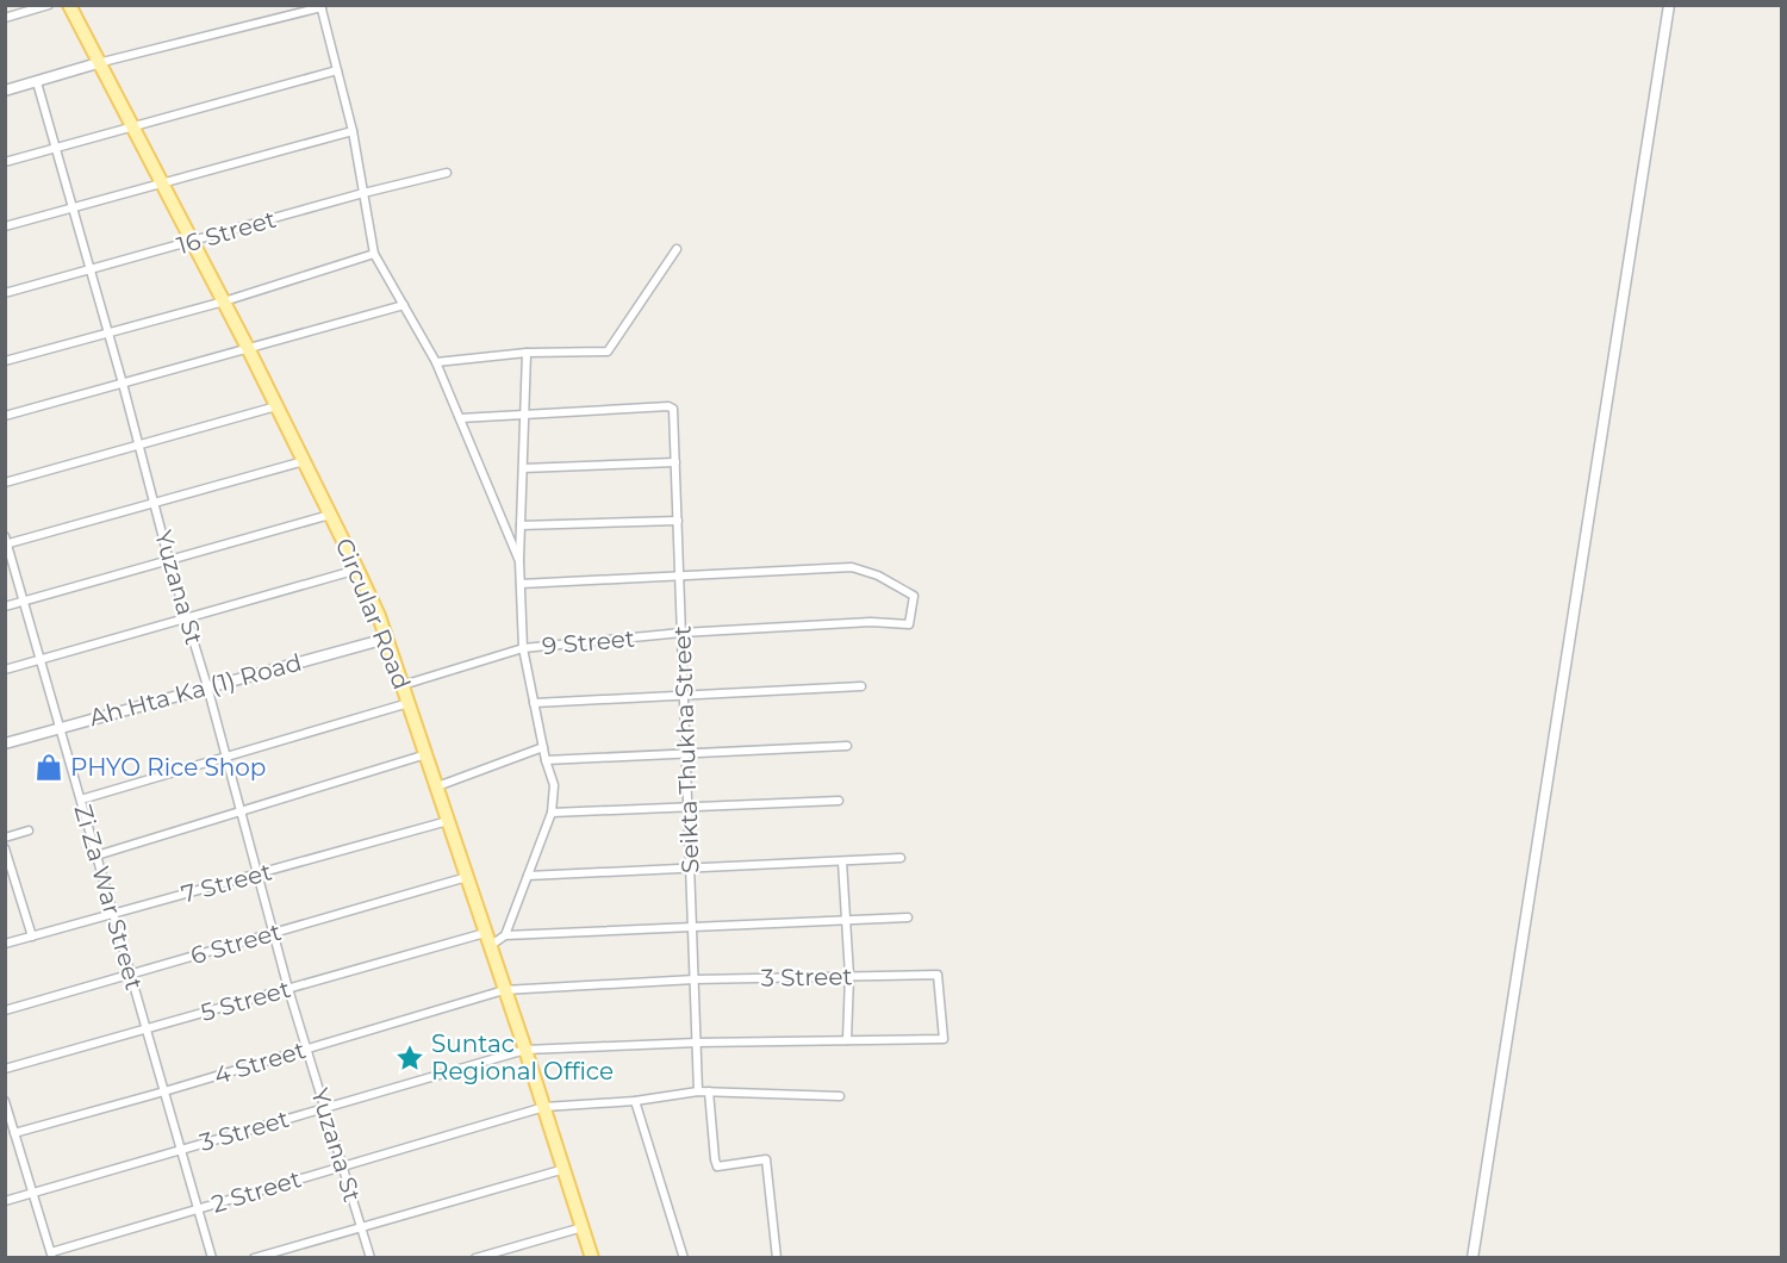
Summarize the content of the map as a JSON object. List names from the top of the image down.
{
  "streets": {
    "main road": ["Circular Road"],
    "street": [
      "16 Street",
      "Yuzana St",
      "9 Street",
      "Ah Hta Ka (1) Road",
      "Seikta Thukha Street",
      "7 Street",
      "Zi Za War Street",
      "6 Street",
      "3 Street",
      "5 Street",
      "4 Street",
      "2 Street"
    ]
  },
  "crossings": [
    ["16 Street", "Yuzana St"],
    ["16 Street", "Circular Road"],
    ["Yuzana St", "Ah Hta Ka (1) Road"],
    ["Yuzana St", "7 Street"],
    ["Yuzana St", "6 Street"],
    ["Yuzana St", "3 Street"],
    ["Yuzana St", "5 Street"],
    ["Yuzana St", "4 Street"],
    ["Yuzana St", "2 Street"],
    ["Circular Road", "9 Street"],
    ["Circular Road", "Ah Hta Ka (1) Road"],
    ["Circular Road", "7 Street"],
    ["Circular Road", "6 Street"],
    ["Circular Road", "3 Street"],
    ["Circular Road", "5 Street"],
    ["Circular Road", "4 Street"],
    ["Circular Road", "2 Street"],
    ["9 Street", "Seikta Thukha Street"],
    ["Ah Hta Ka (1) Road", "Zi Za War Street"],
    ["Seikta Thukha Street", "3 Street"],
    ["Seikta Thukha Street", "2 Street"],
    ["7 Street", "Zi Za War Street"],
    ["Zi Za War Street", "6 Street"],
    ["Zi Za War Street", "3 Street"],
    ["Zi Za War Street", "5 Street"],
    ["Zi Za War Street", "4 Street"],
    ["Zi Za War Street", "2 Street"],
    ["3 Street", "4 Street"]
  ],
  "places": {
    "shop": ["PHYO Rice Shop"],
    "place": ["Suntac Regional Office"]
  }
}
